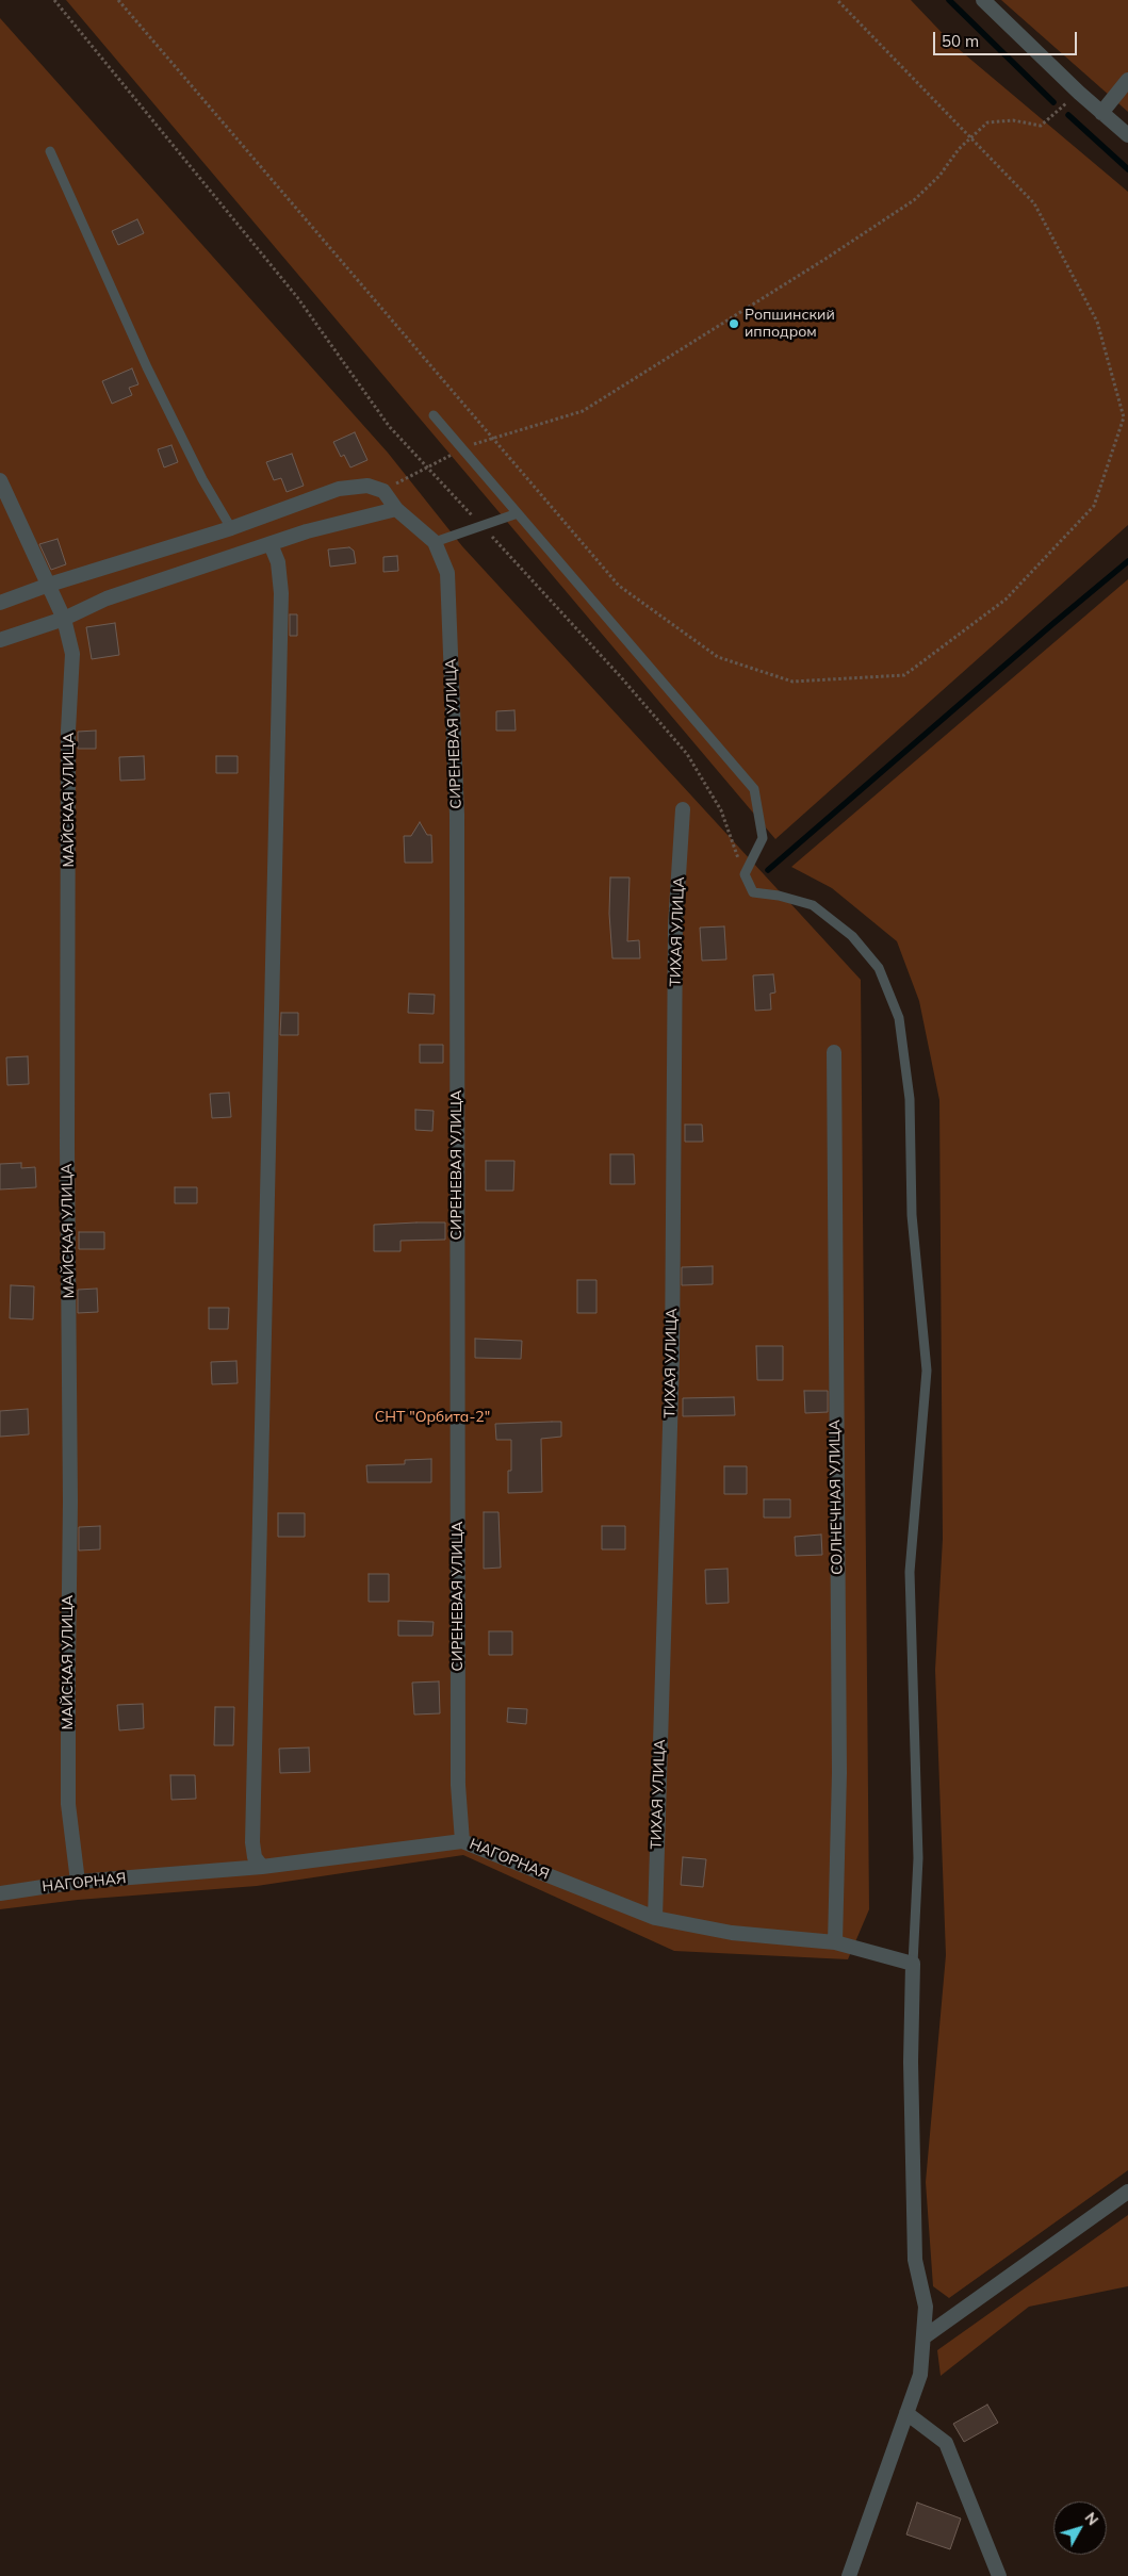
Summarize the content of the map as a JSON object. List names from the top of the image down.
{
  "streets": {
    "street": [
      "СИРЕНЕВАЯ УЛИЦА",
      "МАЙСКАЯ УЛИЦА",
      "ТИХАЯ УЛИЦА",
      "СОЛНЕЧНАЯ УЛИЦА",
      "НАГОРНАЯ"
    ]
  },
  "crossings": [
    ["СИРЕНЕВАЯ УЛИЦА", "НАГОРНАЯ"],
    ["МАЙСКАЯ УЛИЦА", "НАГОРНАЯ"],
    ["ТИХАЯ УЛИЦА", "НАГОРНАЯ"],
    ["СОЛНЕЧНАЯ УЛИЦА", "НАГОРНАЯ"]
  ],
  "parks": ["СНТ \"Орбита-2\""],
  "places": ["Ропшинский ипподром"],
  "scale_bar": "50 m",
  "north": "top right"
}
